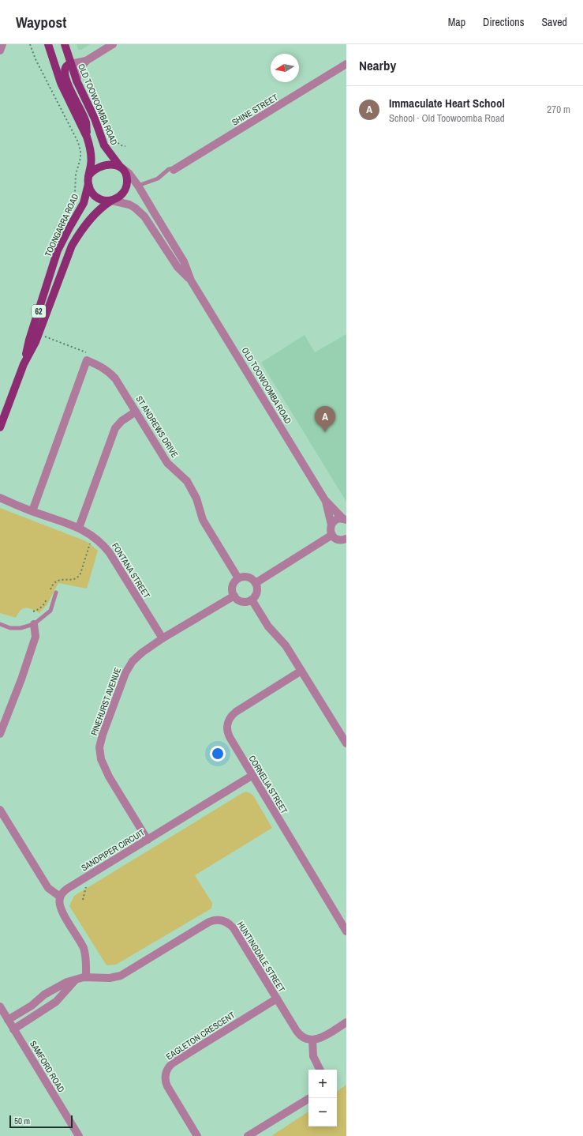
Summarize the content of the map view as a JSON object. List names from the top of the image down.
{
  "streets": {
    "main road": ["OLD TOOWOOMBA ROAD", "TOONGARRA ROAD", "62"],
    "street": [
      "SHINE STREET",
      "ST ANDREWS DRIVE",
      "FONTANA STREET",
      "PINEHURST AVENUE",
      "CORNELIA STREET",
      "SANDPIPER CIRCUIT",
      "HUNTINGDALE STREET",
      "EAGLETON CRESCENT",
      "SAMFORD ROAD"
    ]
  },
  "crossings": [
    ["OLD TOOWOOMBA ROAD", "TOONGARRA ROAD"],
    ["OLD TOOWOOMBA ROAD", "62"],
    ["TOONGARRA ROAD", "62"],
    ["ST ANDREWS DRIVE", "PINEHURST AVENUE"],
    ["FONTANA STREET", "PINEHURST AVENUE"],
    ["PINEHURST AVENUE", "SANDPIPER CIRCUIT"],
    ["CORNELIA STREET", "SANDPIPER CIRCUIT"],
    ["HUNTINGDALE STREET", "EAGLETON CRESCENT"],
    ["HUNTINGDALE STREET", "SAMFORD ROAD"]
  ],
  "scale_bar": "50 m",
  "north": "left",
  "page": {
    "header": "Waypost",
    "nav": ["Map", "Directions", "Saved"],
    "heading": "Nearby",
    "list": [
      {
        "mark": "A",
        "name": "Immaculate Heart School",
        "note": "School · Old Toowoomba Road",
        "value": "270 m"
      }
    ],
    "pins": "A",
    "map_buttons": ["+", "−"],
    "scale": "50 m"
  }
}
